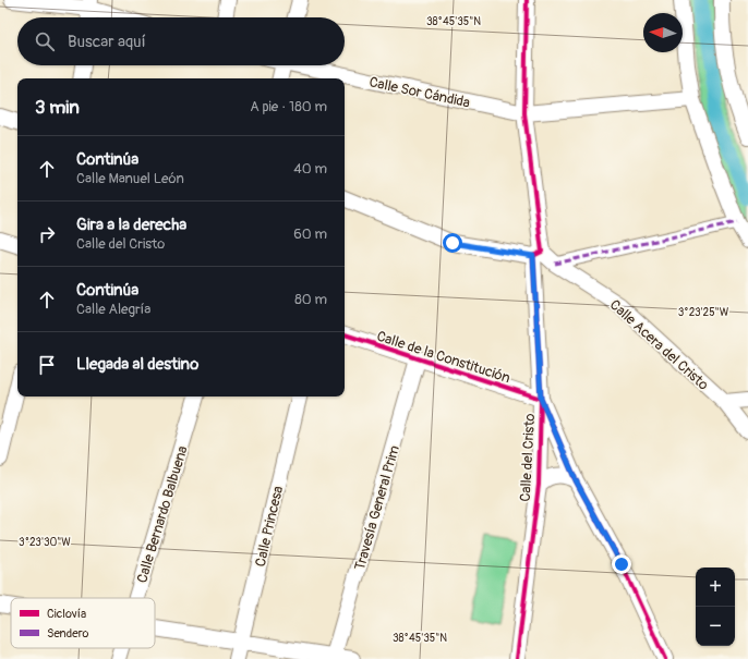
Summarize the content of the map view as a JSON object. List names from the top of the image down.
{
  "streets": {
    "street": [
      "Calle Sor Cándida",
      "Calle Acera del Cristo",
      "Calle de la Constitución",
      "Calle del Cristo",
      "Travesía General Prim",
      "Calle Bernardo Balbuena",
      "Calle Princesa"
    ]
  },
  "crossings": [
    ["Calle Sor Cándida", "Calle del Cristo"],
    ["Calle Acera del Cristo", "Calle del Cristo"],
    ["Calle de la Constitución", "Calle del Cristo"],
    ["Calle de la Constitución", "Travesía General Prim"]
  ],
  "legend": ["Ciclovía", "Sendero"],
  "north": "left",
  "page": {
    "search": "Buscar aquí",
    "heading": ["3 min", "A pie · 180 m"],
    "list": [
      ["Continúa", "Calle Manuel León", "40 m"],
      ["Gira a la derecha", "Calle del Cristo", "60 m"],
      ["Continúa", "Calle Alegría", "80 m"],
      "Llegada al destino"
    ],
    "map_buttons": ["+", "−"]
  },
  "coordinates": ["38°45'35\"N", "3°23'25\"W", "3°23'30\"W"]
}
